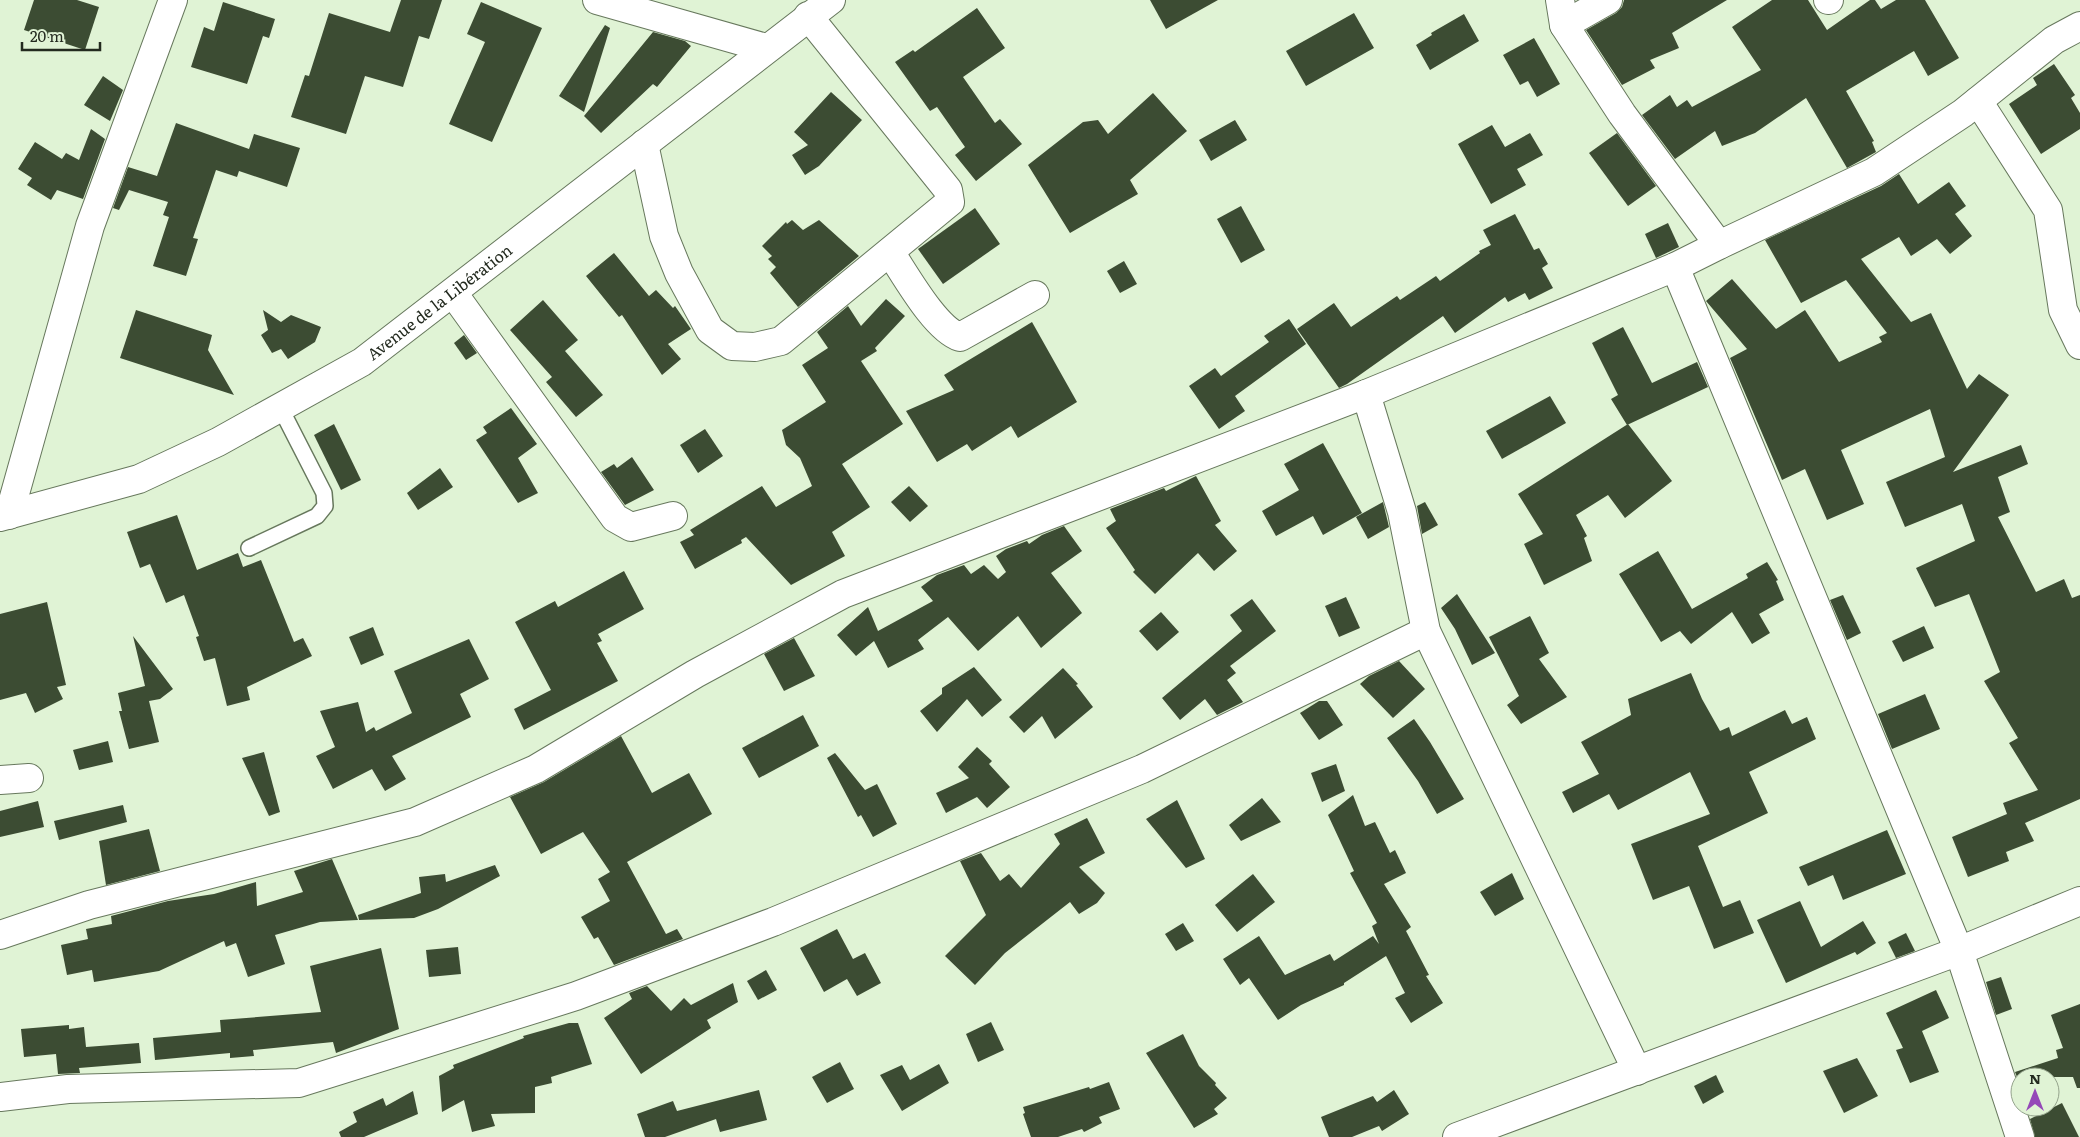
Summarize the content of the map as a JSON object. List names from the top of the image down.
{
  "streets": {
    "main road": ["Avenue de la Libération"]
  },
  "scale_bar": "20 m",
  "north": "top"
}
